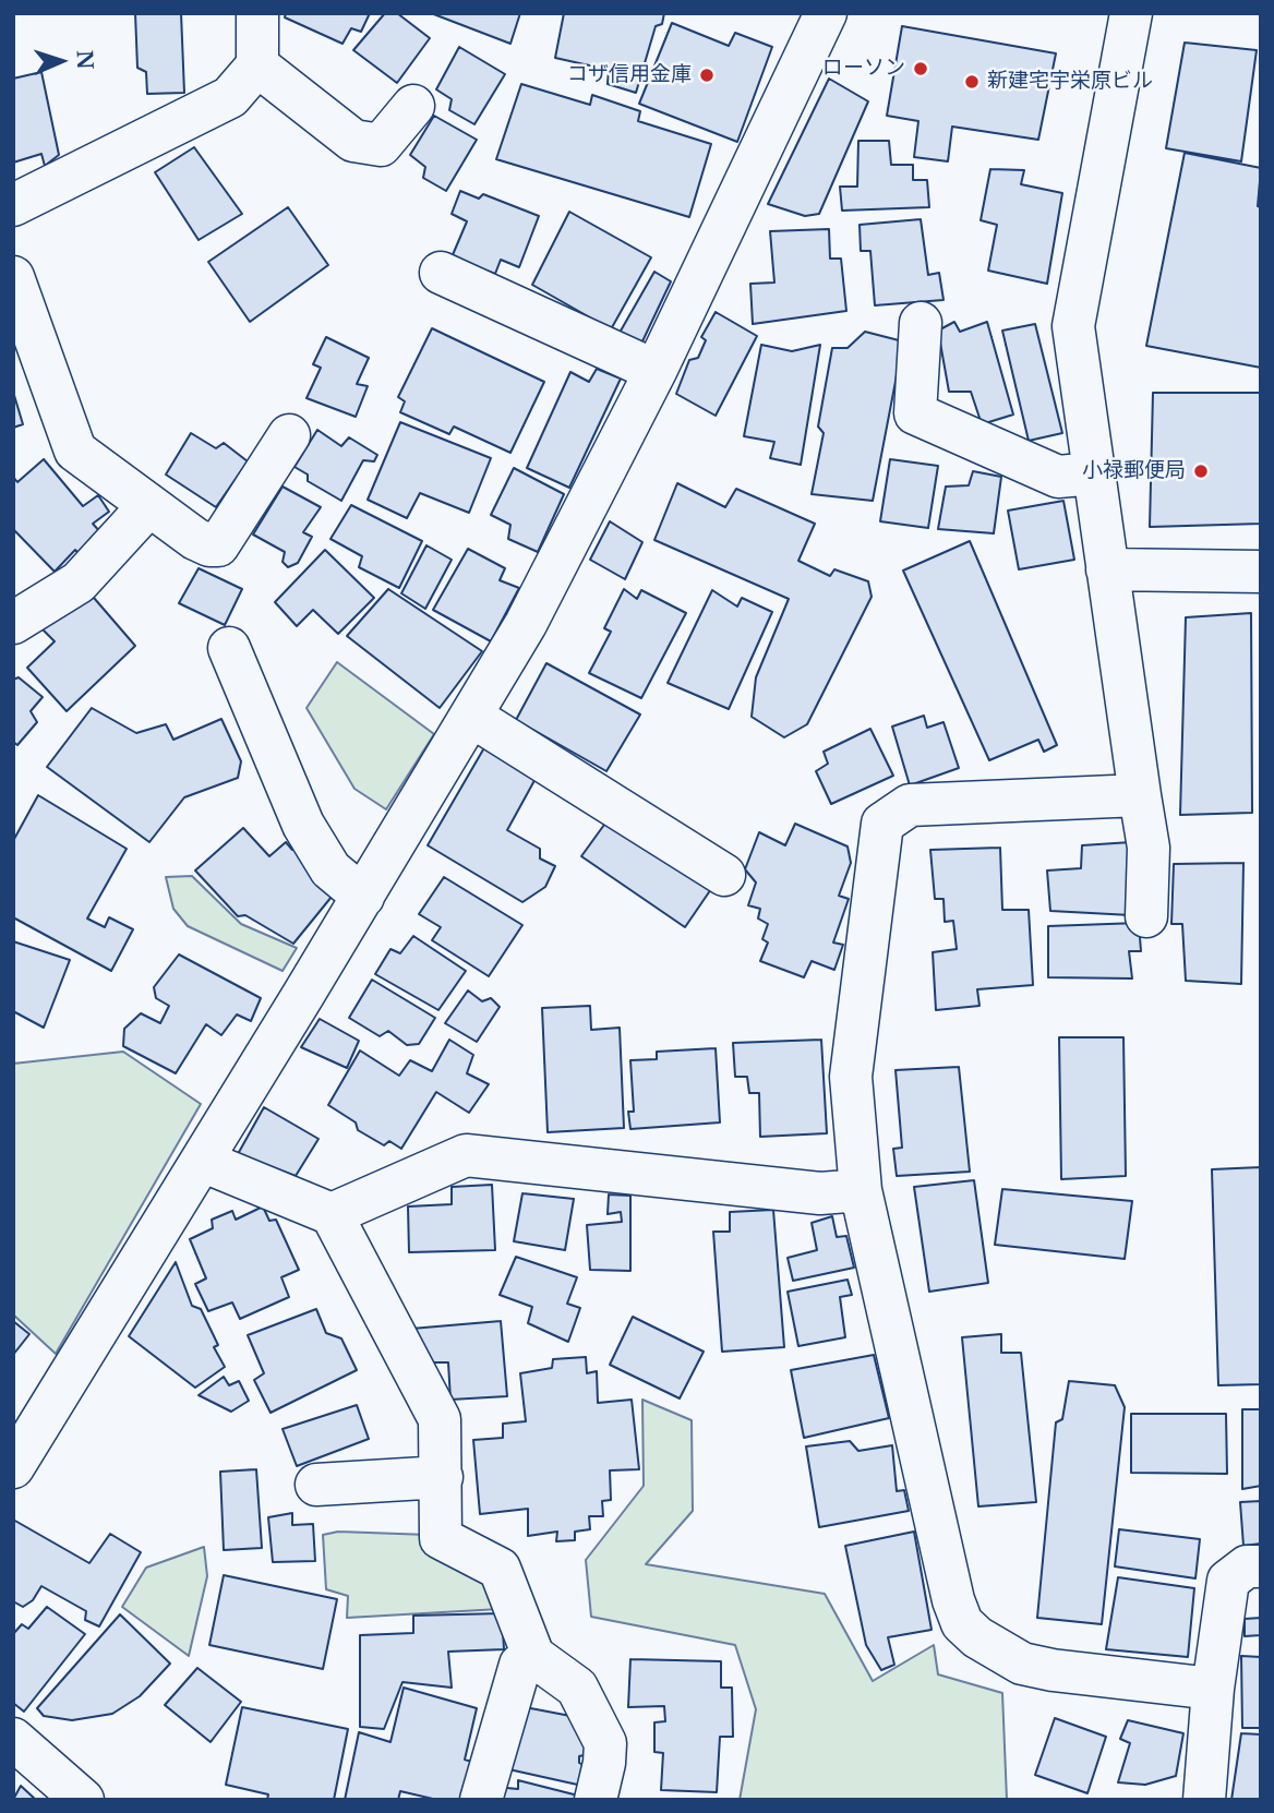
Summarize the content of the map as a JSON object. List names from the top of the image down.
{
  "places": [
    "ローソン",
    "コザ信用金庫",
    "新建宅宇栄原ビル",
    "小禄郵便局"
  ],
  "north": "right"
}
